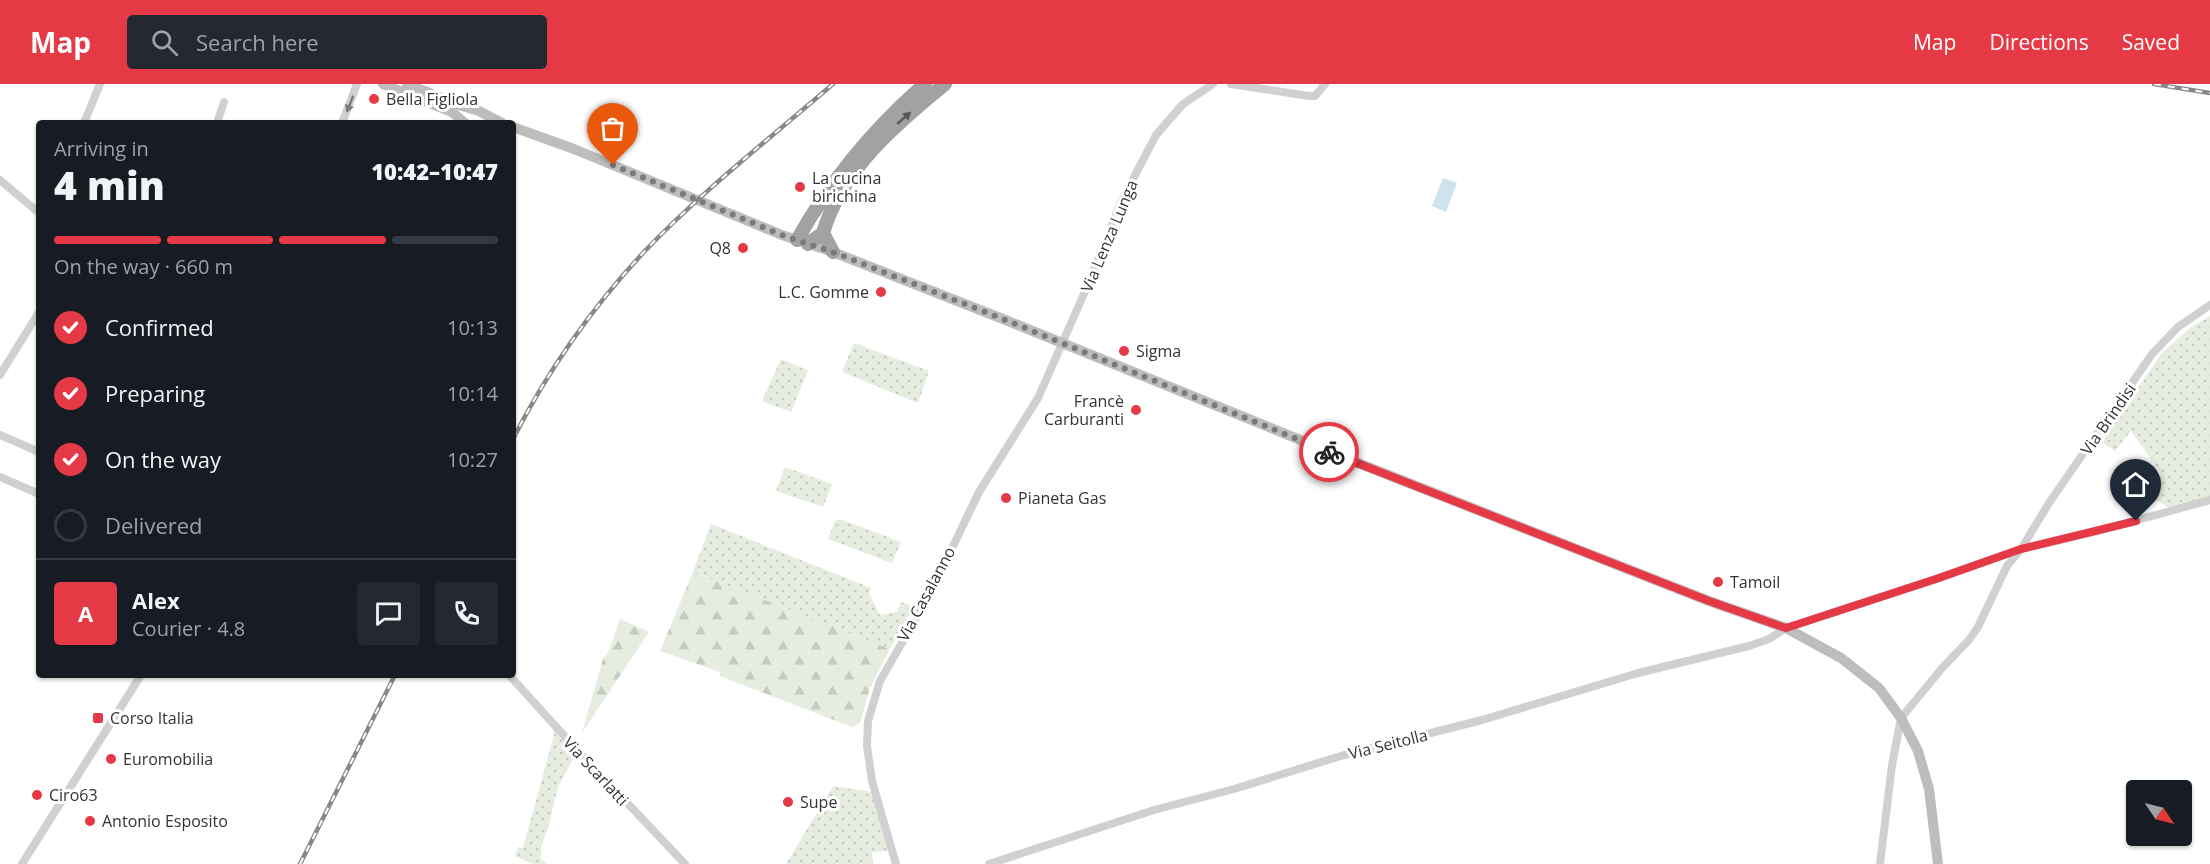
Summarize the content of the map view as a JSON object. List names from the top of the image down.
{
  "streets": {
    "street": [
      "Via Lenza Lunga",
      "Via Brindisi",
      "Via Casalanno",
      "Via Seitolla",
      "Via Scarlatti"
    ]
  },
  "crossings": [
    ["Via Lenza Lunga", "Via Casalanno"],
    ["Via Brindisi", "Via Seitolla"]
  ],
  "places": {
    "other": [
      "Bella Figliola",
      "La cucina birichina",
      "Q8",
      "L.C. Gomme",
      "Sigma",
      "Francè Carburanti",
      "Pianeta Gas",
      "Tamoil",
      "Euromobilia",
      "Ciro63",
      "Supe",
      "Antonio Esposito"
    ],
    "transit": ["Corso Italia"]
  },
  "north": "bottom right",
  "page": {
    "header": "Map",
    "search": "Search here",
    "nav": ["Map", "Directions", "Saved"],
    "heading": ["4 min", "Arriving in", "10:42–10:47"],
    "panel": ["Alex", "Courier · 4.8"],
    "bar": "On the way · 660 m",
    "list": [
      ["Confirmed", "10:13"],
      ["Preparing", "10:14"],
      ["On the way", "10:27"],
      "Delivered"
    ],
    "round": "A"
  }
}
